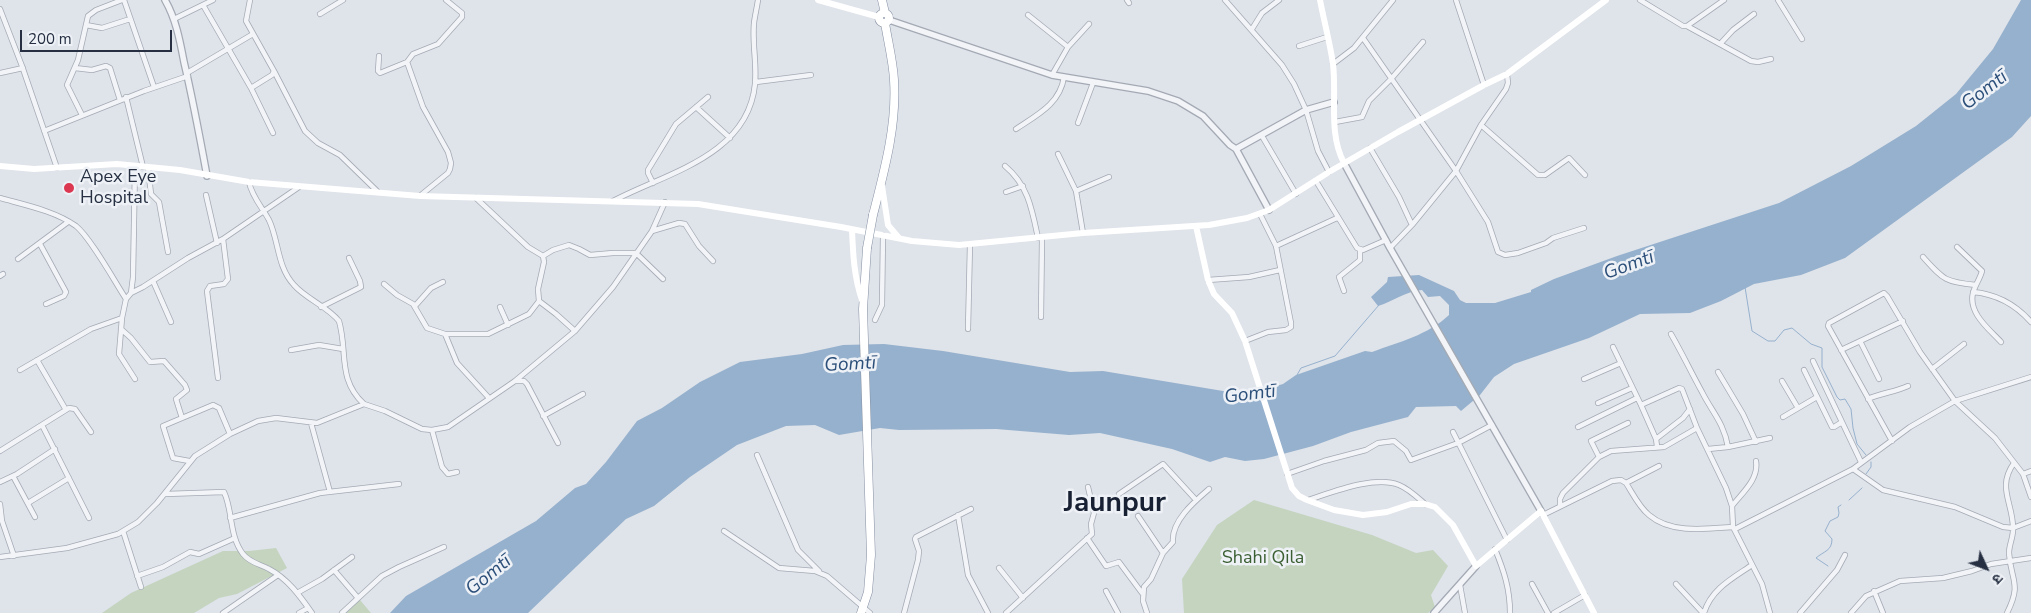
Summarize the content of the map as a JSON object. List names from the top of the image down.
{
  "districts": ["Jaunpur"],
  "water": ["Gomtī"],
  "parks": ["Shahi Qila"],
  "places": ["Apex Eye Hospital"],
  "scale_bar": "200 m",
  "north": "bottom right"
}
